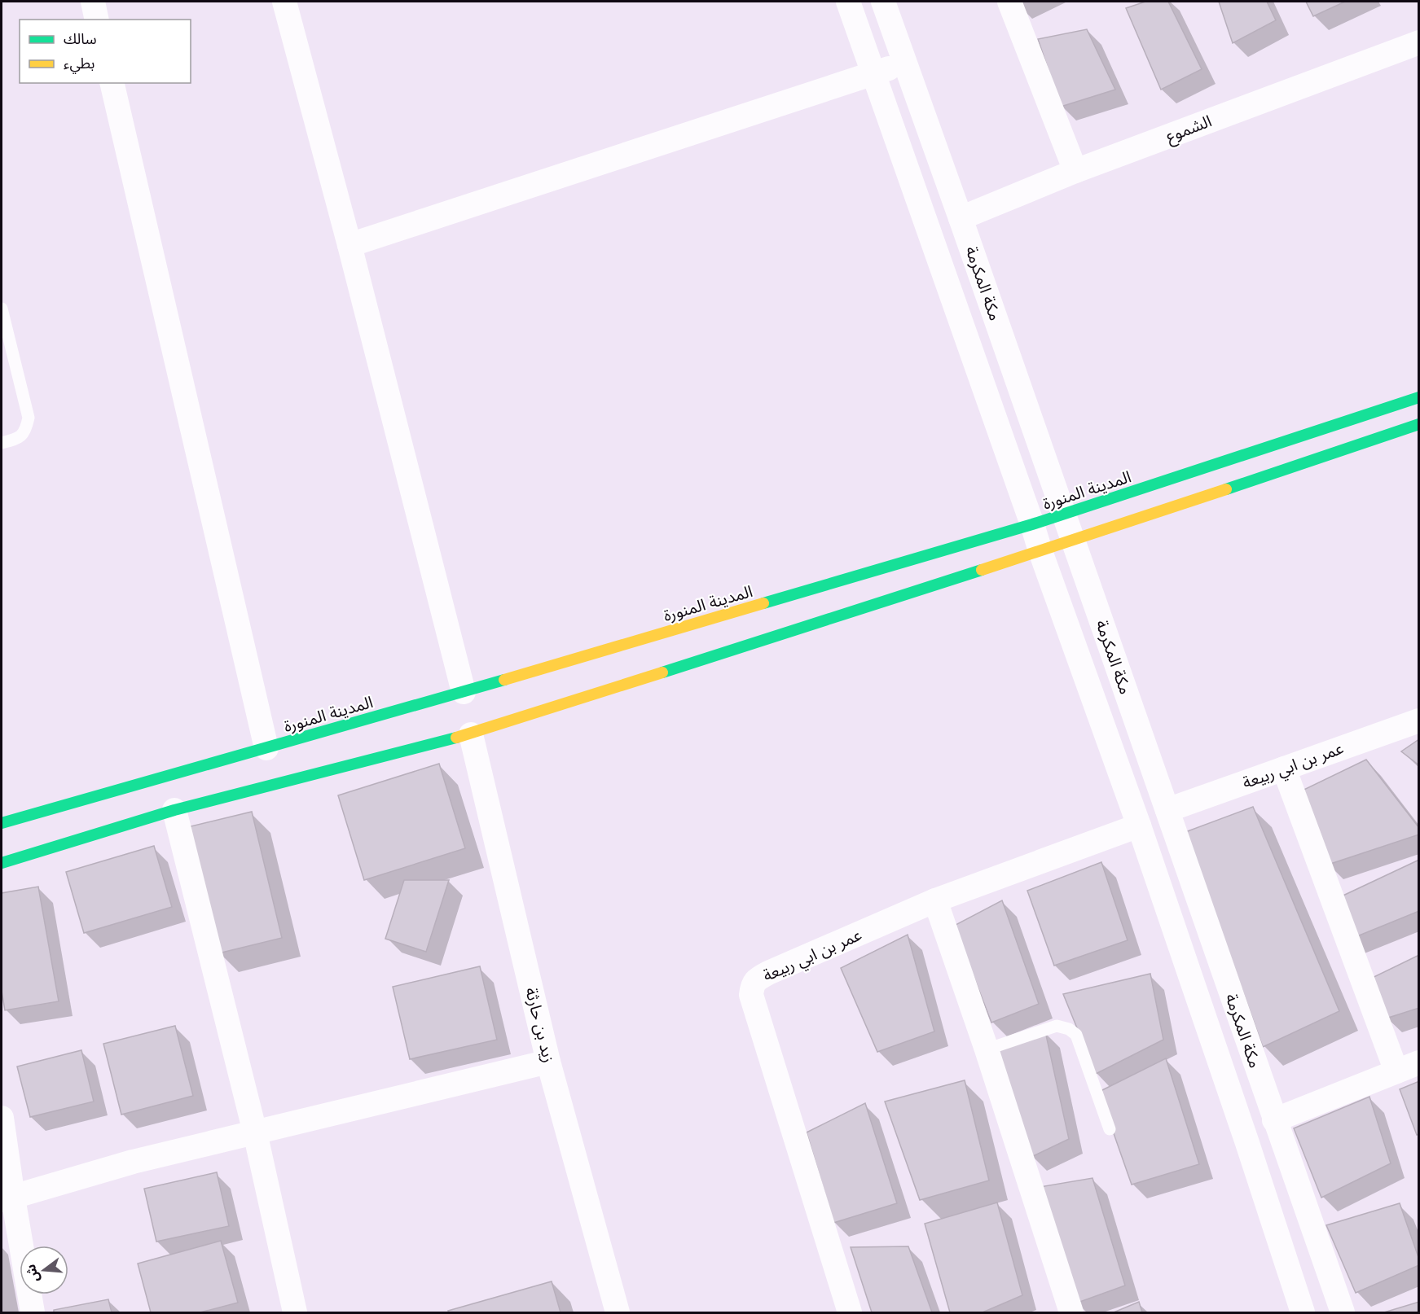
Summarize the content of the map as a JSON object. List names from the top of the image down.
{
  "streets": {
    "main road": ["المدينة المنورة"],
    "street": [
      "الشموع",
      "مكة المكرمة",
      "عمر بن ابي ربيعة",
      "زيد بن حارثة"
    ]
  },
  "crossings": [
    ["الشموع", "مكة المكرمة"],
    ["مكة المكرمة", "المدينة المنورة"],
    ["مكة المكرمة", "عمر بن ابي ربيعة"]
  ],
  "legend": ["سالك", "بطيء"],
  "north": "left"
}
